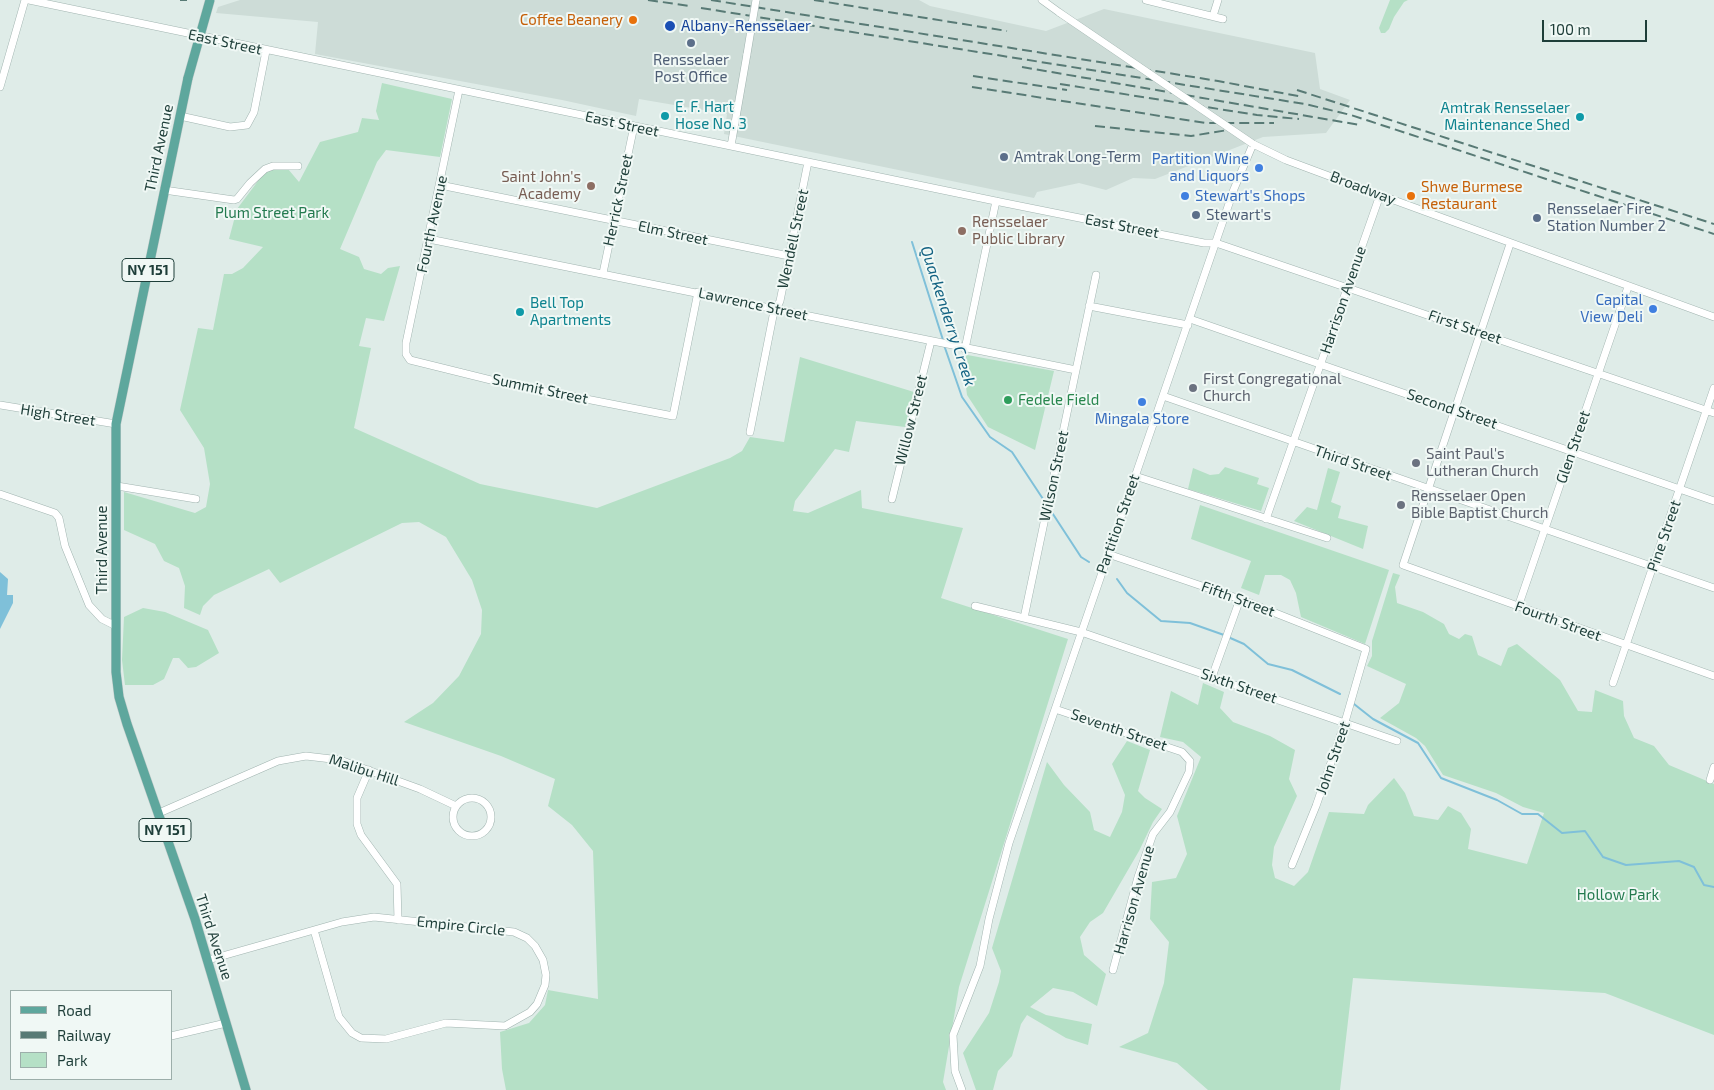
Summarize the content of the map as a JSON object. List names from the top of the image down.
{
  "streets": {
    "main road": ["Third Avenue", "NY 151"],
    "street": [
      "East Street",
      "Broadway",
      "Herrick Street",
      "Fourth Avenue",
      "Elm Street",
      "Wendell Street",
      "Harrison Avenue",
      "Lawrence Street",
      "First Street",
      "Summit Street",
      "Second Street",
      "High Street",
      "Willow Street",
      "Glen Street",
      "Third Street",
      "Wilson Street",
      "Partition Street",
      "Pine Street",
      "Fifth Street",
      "Fourth Street",
      "Sixth Street",
      "Seventh Street",
      "John Street",
      "Malibu Hill",
      "Empire Circle"
    ]
  },
  "crossings": [
    ["East Street", "Herrick Street"],
    ["East Street", "Fourth Avenue"],
    ["East Street", "Wendell Street"],
    ["East Street", "First Street"],
    ["East Street", "Partition Street"],
    ["Third Avenue", "High Street"],
    ["Third Avenue", "Malibu Hill"],
    ["Broadway", "Harrison Avenue"],
    ["Broadway", "Glen Street"],
    ["Broadway", "Partition Street"],
    ["Herrick Street", "Elm Street"],
    ["Herrick Street", "Lawrence Street"],
    ["Fourth Avenue", "Elm Street"],
    ["Fourth Avenue", "Lawrence Street"],
    ["Fourth Avenue", "Summit Street"],
    ["Elm Street", "Wendell Street"],
    ["Wendell Street", "Lawrence Street"],
    ["Harrison Avenue", "First Street"],
    ["Harrison Avenue", "Second Street"],
    ["Harrison Avenue", "Third Street"],
    ["Harrison Avenue", "Seventh Street"],
    ["Lawrence Street", "Summit Street"],
    ["Lawrence Street", "Willow Street"],
    ["Lawrence Street", "Wilson Street"],
    ["First Street", "Glen Street"],
    ["First Street", "Partition Street"],
    ["First Street", "Pine Street"],
    ["Second Street", "Glen Street"],
    ["Second Street", "Wilson Street"],
    ["Second Street", "Partition Street"],
    ["Second Street", "Pine Street"],
    ["Glen Street", "Third Street"],
    ["Glen Street", "Fourth Street"],
    ["Third Street", "Partition Street"],
    ["Third Street", "Pine Street"],
    ["Third Street", "Fourth Street"],
    ["Wilson Street", "Sixth Street"],
    ["Partition Street", "Fifth Street"],
    ["Partition Street", "Sixth Street"],
    ["Partition Street", "Seventh Street"],
    ["Pine Street", "Fourth Street"],
    ["Fifth Street", "John Street"],
    ["Sixth Street", "John Street"]
  ],
  "water": ["Quackenderry Creek"],
  "parks": ["Plum Street Park", "Hollow Park"],
  "places": [
    "Coffee Beanery",
    "Albany-Rensselaer",
    "Rensselaer Post Office",
    "E. F. Hart Hose No. 3",
    "Amtrak Rensselaer Maintenance Shed",
    "Amtrak Long-Term",
    "Partition Wine and Liquors",
    "Saint John's Academy",
    "Stewart's Shops",
    "Shwe Burmese Restaurant",
    "Stewart's",
    "Rensselaer Fire Station Number 2",
    "Rensselaer Public Library",
    "Capital View Deli",
    "Bell Top Apartments",
    "First Congregational Church",
    "Fedele Field",
    "Mingala Store",
    "Saint Paul's Lutheran Church",
    "Rensselaer Open Bible Baptist Church"
  ],
  "legend": ["Road", "Railway", "Park"],
  "scale_bar": "100 m"
}
